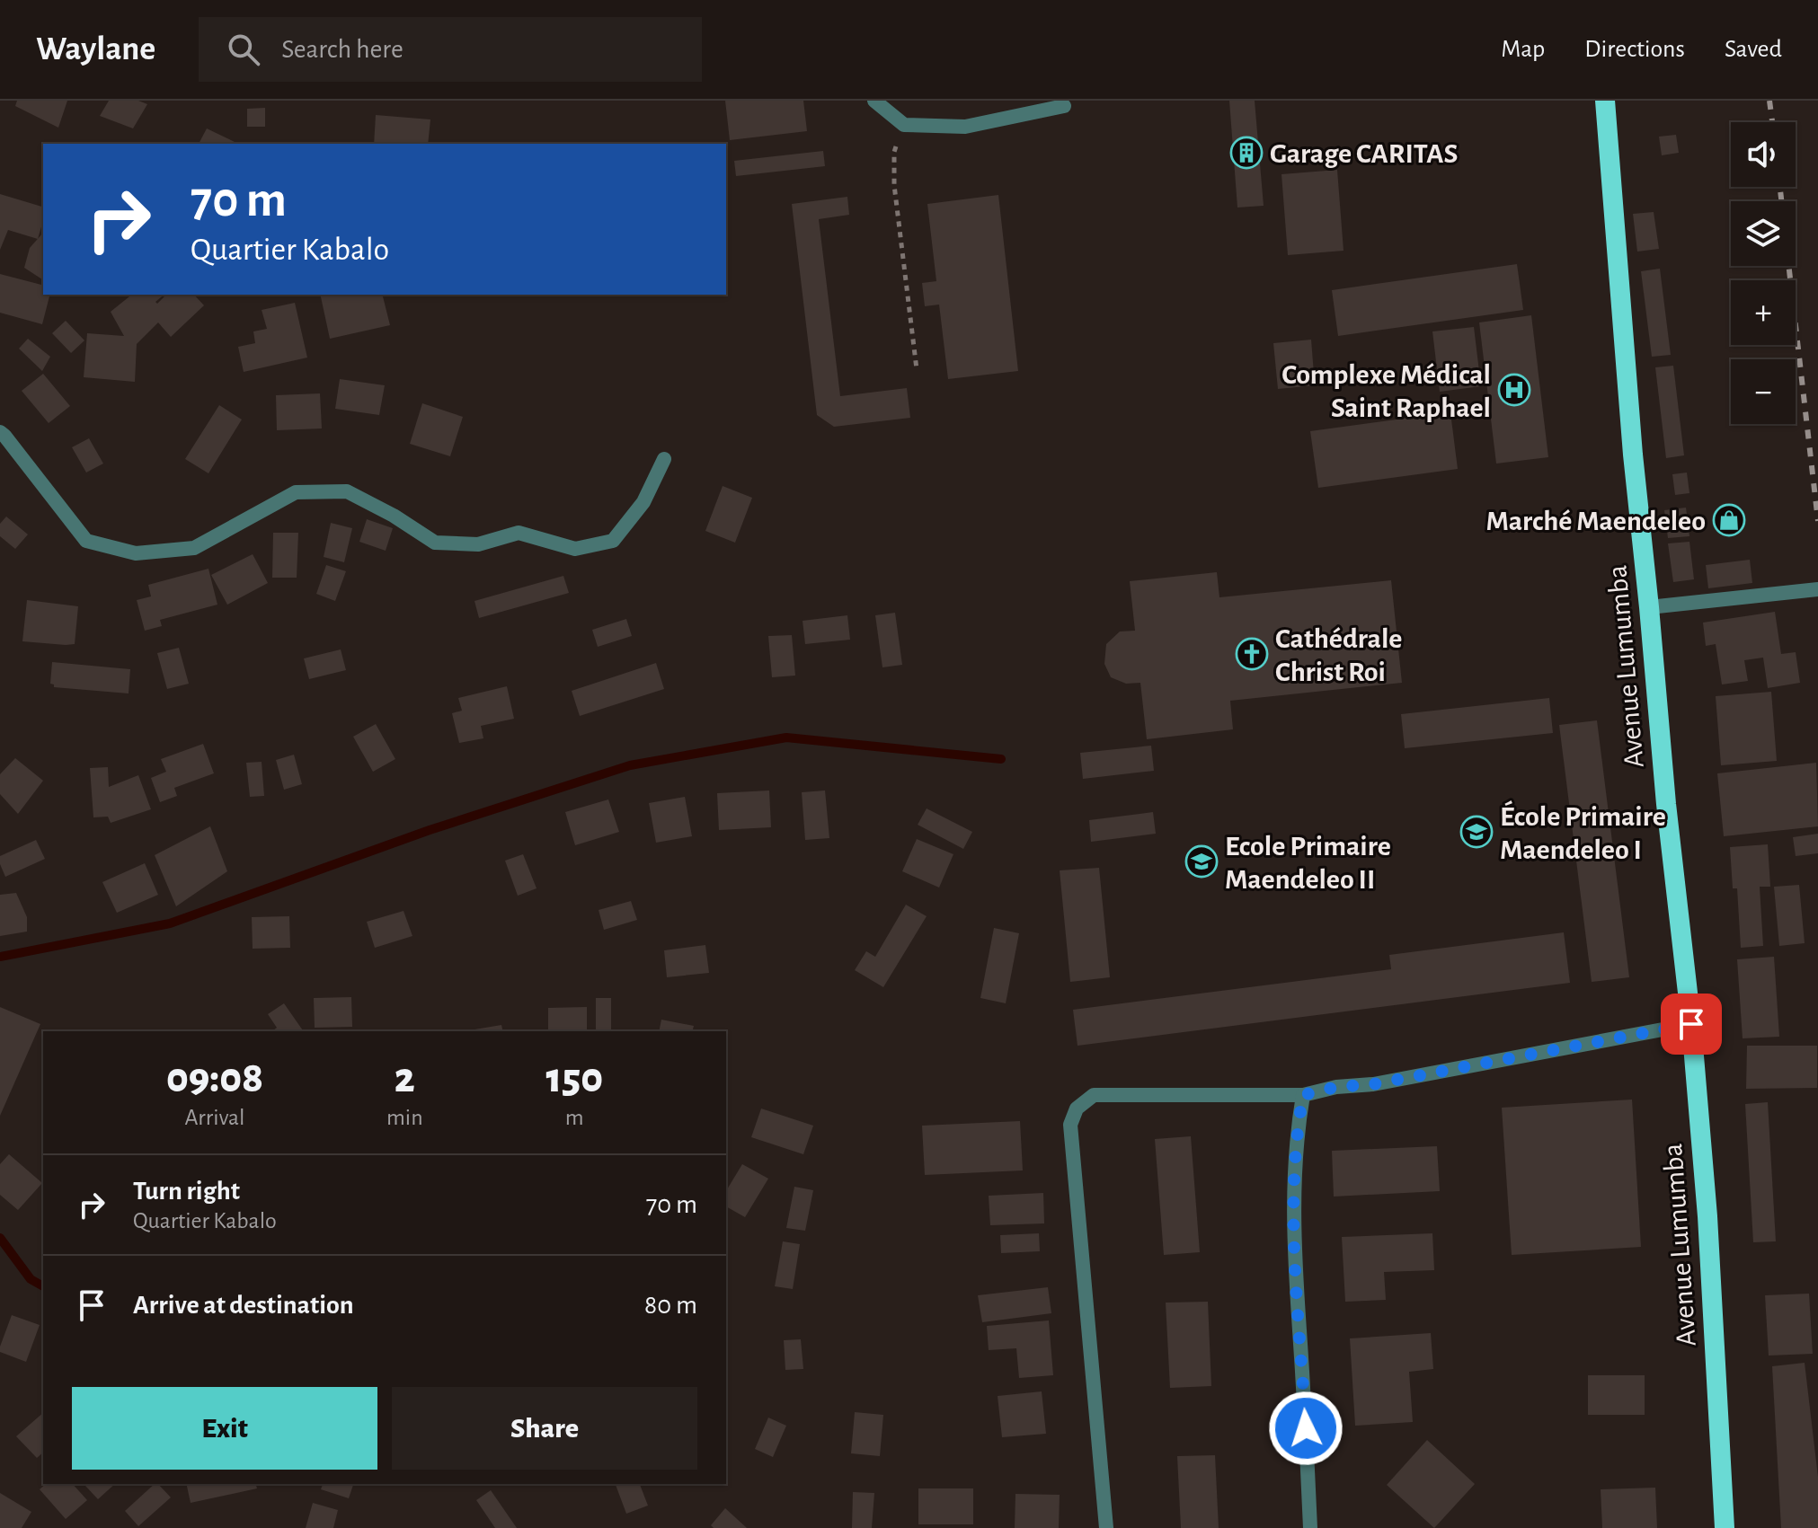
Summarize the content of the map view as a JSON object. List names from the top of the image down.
{
  "streets": {
    "highway": ["Avenue Lumumba"]
  },
  "places": {
    "building": ["Garage CARITAS"],
    "hospital": ["Complexe Médical Saint Raphael"],
    "shop": ["Marché Maendeleo"],
    "church": ["Cathédrale Christ Roi"],
    "school or university": ["École Primaire Maendeleo I", "Ecole Primaire Maendeleo II"]
  },
  "page": {
    "header": "Waylane",
    "search": "Search here",
    "nav": ["Map", "Directions", "Saved"],
    "map_buttons": ["+", "−"],
    "turn": ["70 m", "Quartier Kabalo"],
    "eta": [
      "09:08",
      "Arrival",
      "2",
      "min",
      "150",
      "m"
    ],
    "list": [
      {
        "name": "Turn right",
        "note": "Quartier Kabalo",
        "value": "70 m"
      },
      {
        "name": "Arrive at destination",
        "value": "80 m"
      }
    ],
    "buttons": ["Exit", "Share"]
  }
}
